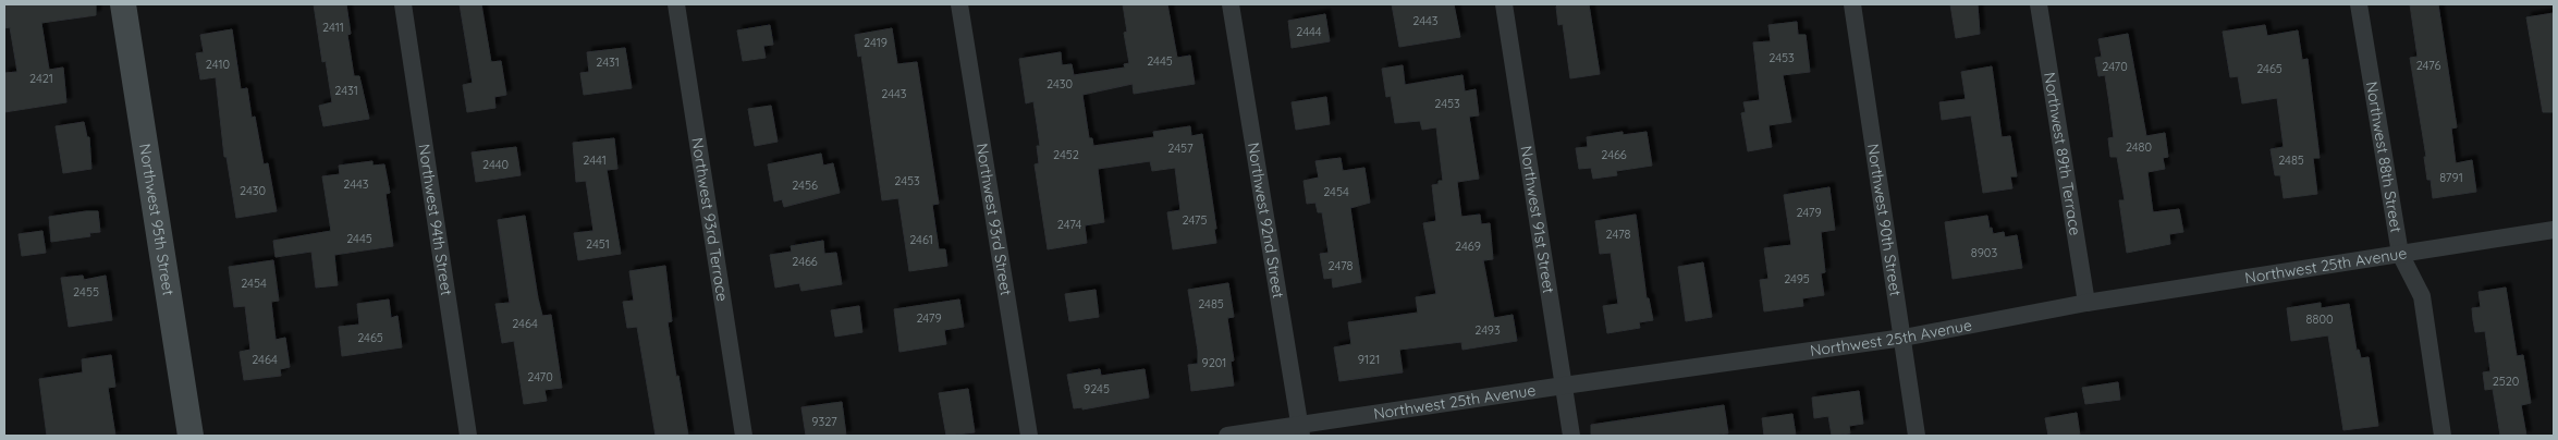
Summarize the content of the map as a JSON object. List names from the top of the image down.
{
  "streets": {
    "main road": ["Northwest 95th Street"],
    "street": [
      "Northwest 89th Terrace",
      "Northwest 88th Street",
      "Northwest 94th Street",
      "Northwest 93rd Terrace",
      "Northwest 93rd Street",
      "Northwest 92nd Street",
      "Northwest 91st Street",
      "Northwest 90th Street",
      "Northwest 25th Avenue"
    ]
  },
  "crossings": [
    ["Northwest 89th Terrace", "Northwest 25th Avenue"],
    ["Northwest 88th Street", "Northwest 25th Avenue"],
    ["Northwest 92nd Street", "Northwest 25th Avenue"],
    ["Northwest 91st Street", "Northwest 25th Avenue"],
    ["Northwest 90th Street", "Northwest 25th Avenue"]
  ],
  "house_numbers": [
    "2443",
    "2411",
    "2444",
    "2419",
    "2453",
    "2445",
    "2431",
    "2410",
    "2476",
    "2470",
    "2465",
    "2421",
    "2430",
    "2431",
    "2443",
    "2453",
    "2480",
    "2457",
    "2452",
    "2466",
    "2441",
    "2485",
    "2440",
    "8791",
    "2453",
    "2443",
    "2456",
    "2430",
    "2454",
    "2479",
    "2475",
    "2474",
    "2478",
    "2445",
    "2461",
    "2451",
    "2469",
    "8903",
    "2466",
    "2478",
    "2495",
    "2454",
    "2455",
    "2485",
    "2479",
    "8800",
    "2464",
    "2493",
    "2465",
    "2464",
    "9121",
    "9201",
    "2470",
    "2520",
    "9245",
    "9327"
  ]
}
